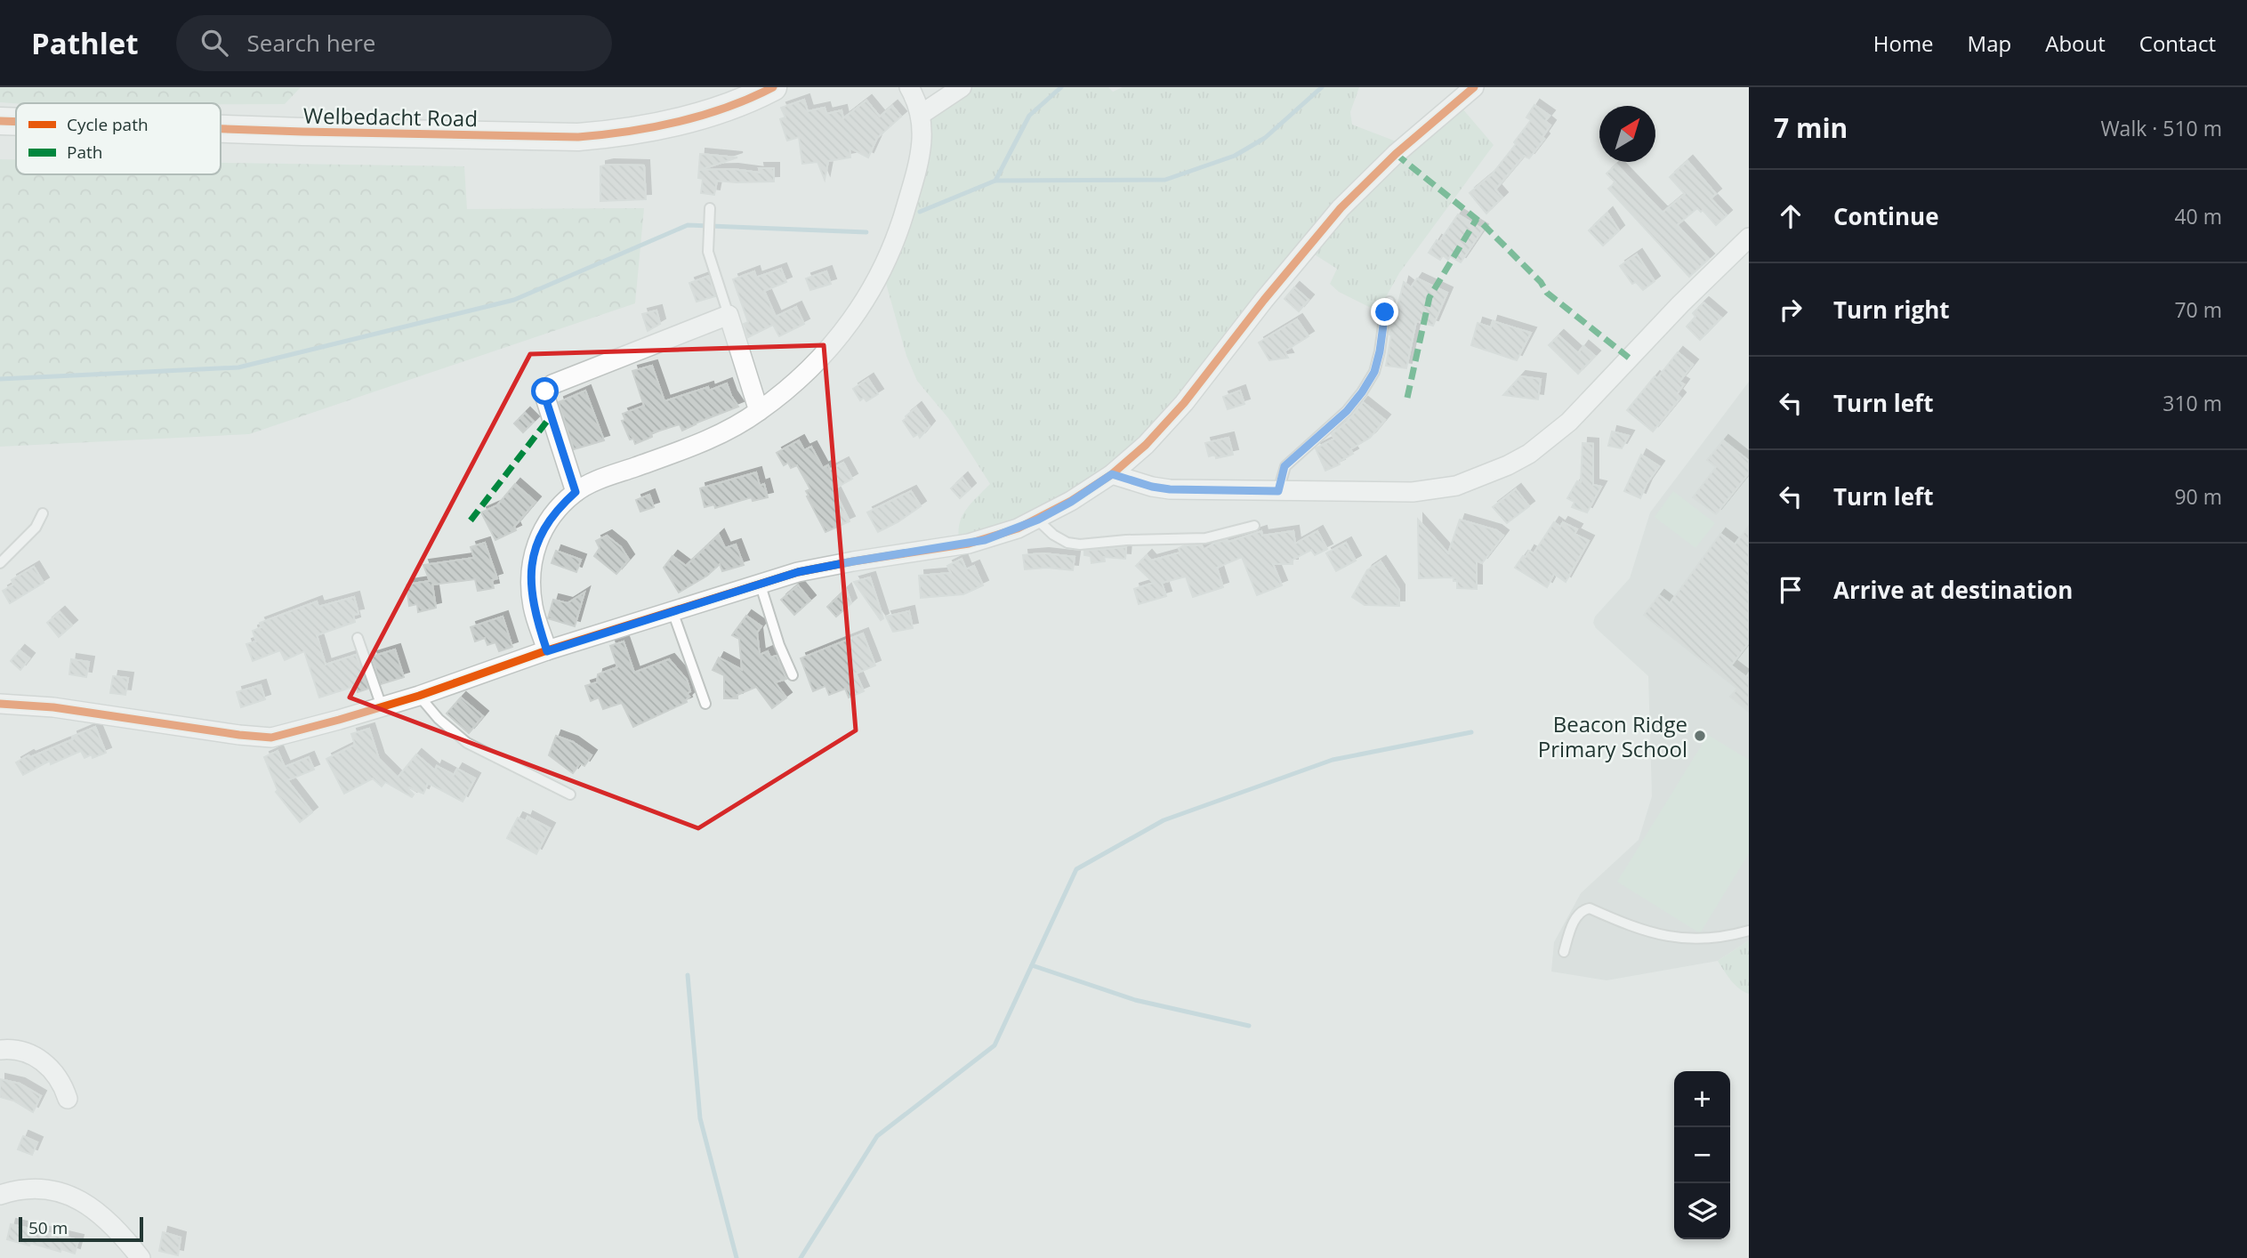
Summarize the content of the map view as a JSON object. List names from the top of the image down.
{
  "streets": {
    "street": ["Welbedacht Road"]
  },
  "places": ["Beacon Ridge Primary School"],
  "legend": ["Cycle path", "Path"],
  "scale_bar": "50 m",
  "north": "top right",
  "page": {
    "header": "Pathlet",
    "search": "Search here",
    "nav": [
      "Home",
      "Map",
      "About",
      "Contact"
    ],
    "heading": ["7 min", "Walk · 510 m"],
    "list": [
      ["Continue", "40 m"],
      ["Turn right", "70 m"],
      ["Turn left", "310 m"],
      ["Turn left", "90 m"],
      "Arrive at destination"
    ],
    "map_buttons": ["+", "−"],
    "scale": "50 m"
  }
}
